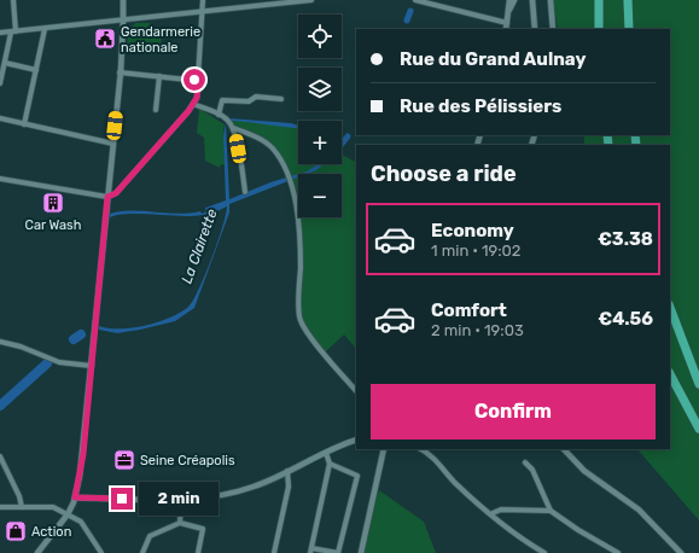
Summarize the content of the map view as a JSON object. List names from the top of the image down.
{
  "water": ["La Clairette"],
  "places": {
    "public building": ["Gendarmerie nationale"],
    "building": ["Car Wash"],
    "office": ["Seine Créapolis"],
    "shop": ["Action"]
  },
  "page": {
    "map_buttons": ["+", "−"],
    "banner": ["Rue du Grand Aulnay", "Rue des Pélissiers"],
    "heading": "Choose a ride",
    "list": [
      {
        "name": "Economy",
        "note": "1 min · 19:02",
        "value": "€3.38"
      },
      {
        "name": "Comfort",
        "note": "2 min · 19:03",
        "value": "€4.56"
      }
    ],
    "buttons": "Confirm",
    "bubble": "2 min"
  }
}
